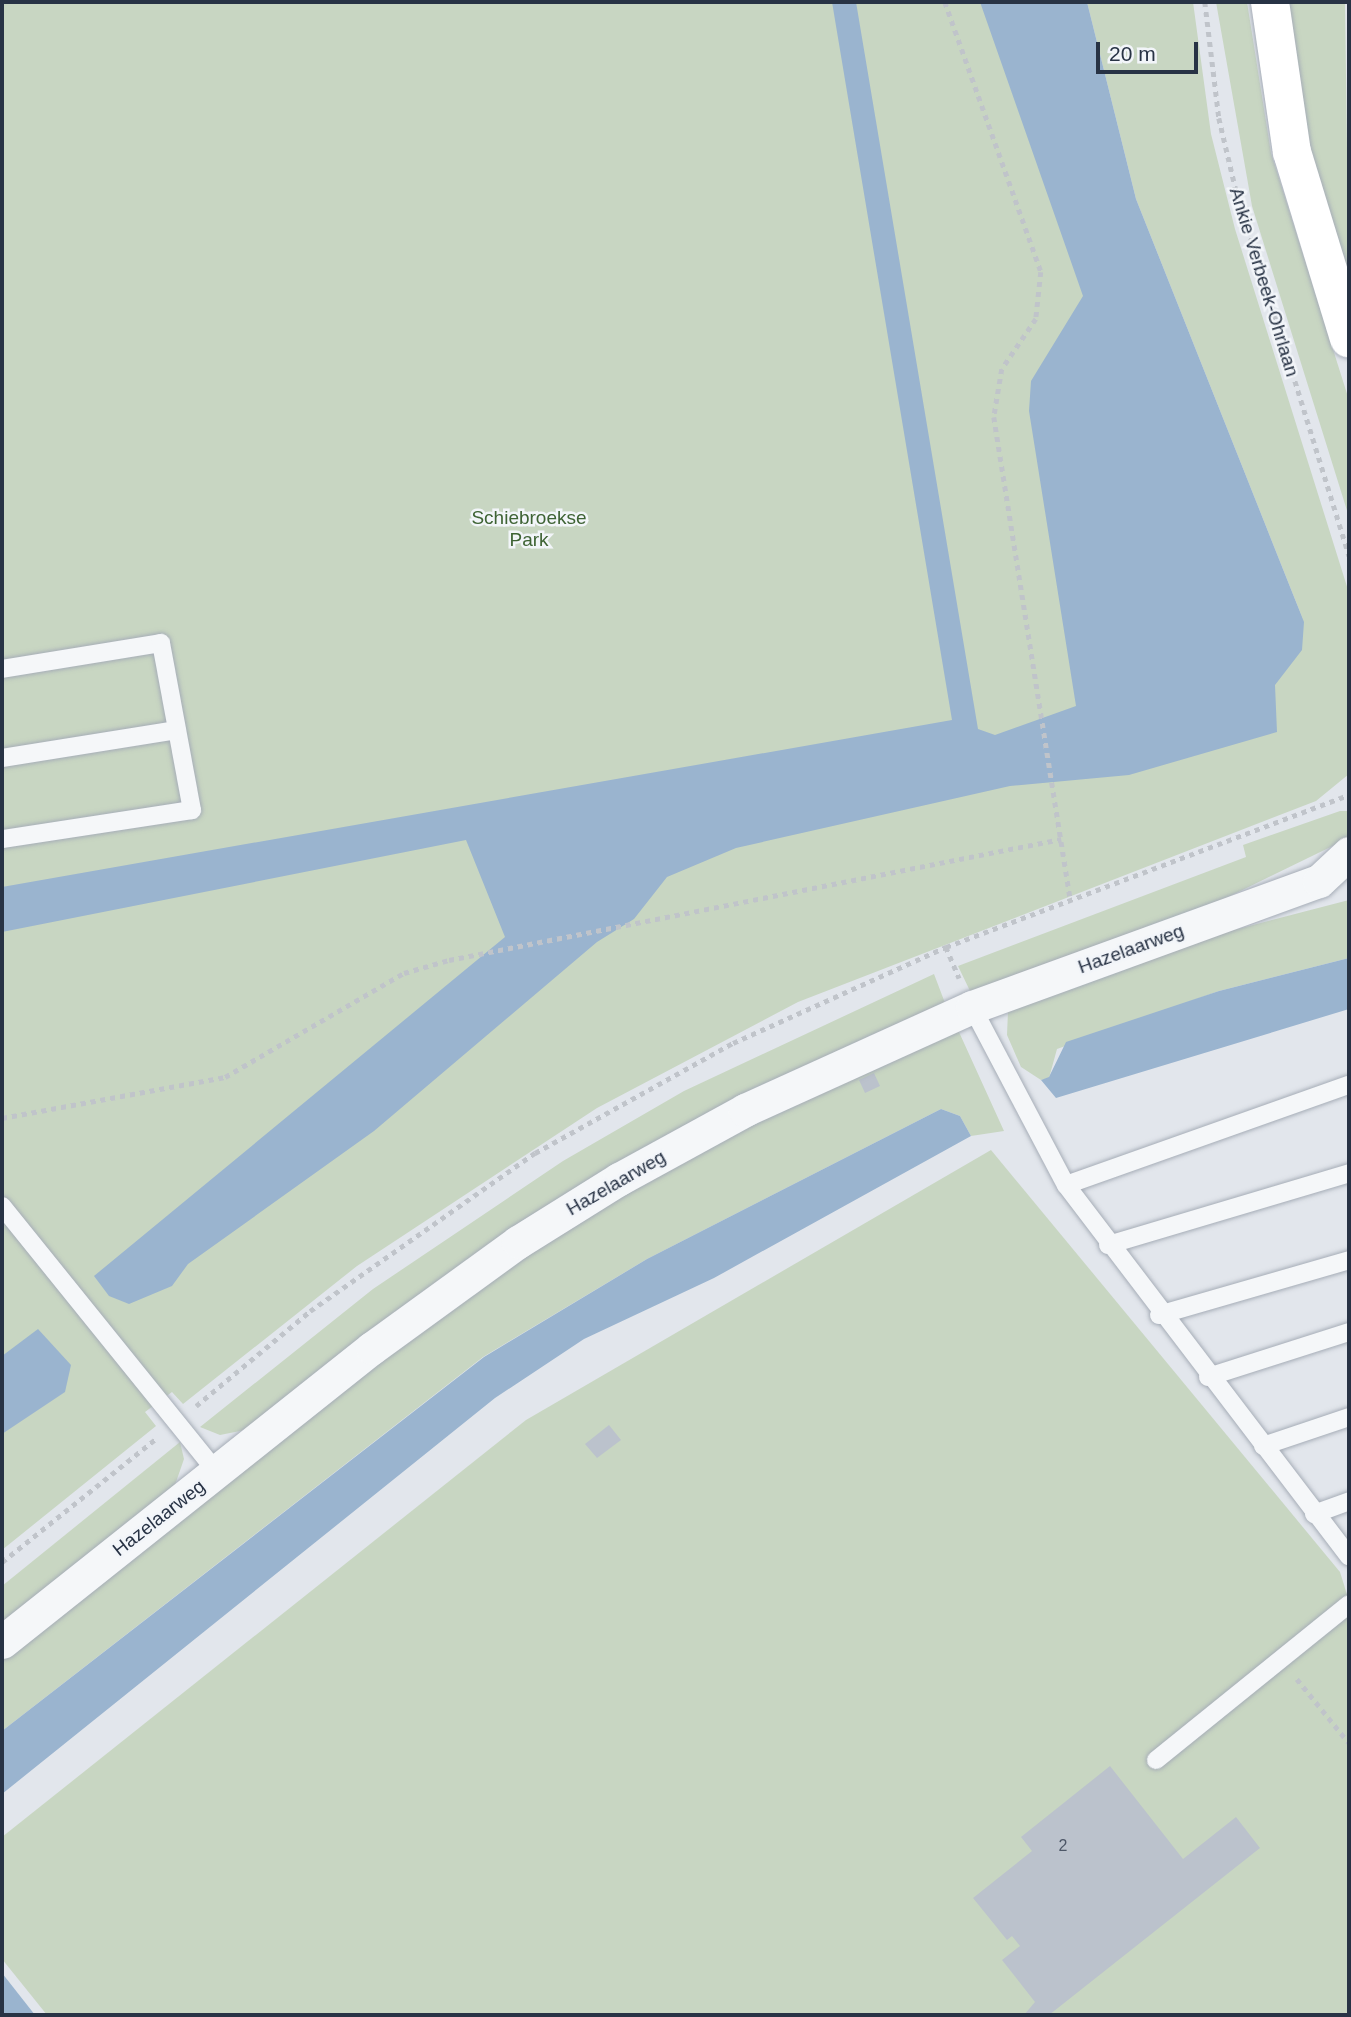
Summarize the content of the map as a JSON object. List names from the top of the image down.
{
  "streets": {
    "street": ["Hazelaarweg"],
    "path": ["Ankie Verbeek-Ohrlaan"]
  },
  "parks": ["Schiebroekse Park"],
  "house_numbers": ["2"],
  "scale_bar": "20 m"
}
